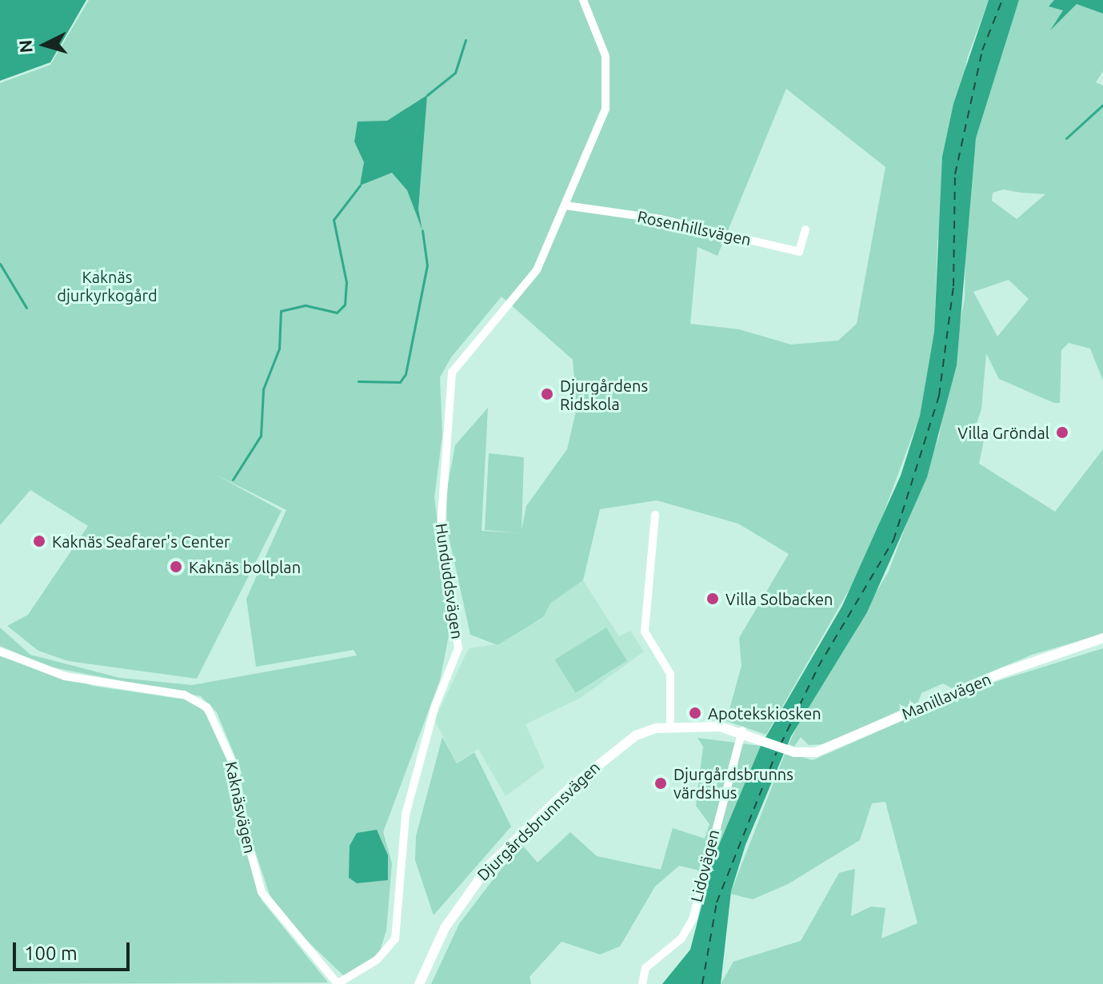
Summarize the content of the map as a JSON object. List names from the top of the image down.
{
  "streets": {
    "street": [
      "Rosenhillsvägen",
      "Hunduddsvägen",
      "Manillavägen",
      "Kaknäsvägen",
      "Djurgårdsbrunnsvägen",
      "Lidovägen"
    ]
  },
  "crossings": [
    ["Rosenhillsvägen", "Hunduddsvägen"],
    ["Hunduddsvägen", "Kaknäsvägen"],
    ["Manillavägen", "Djurgårdsbrunnsvägen"],
    ["Djurgårdsbrunnsvägen", "Lidovägen"]
  ],
  "parks": ["Kaknäs djurkyrkogård"],
  "places": [
    "Djurgårdens Ridskola",
    "Villa Gröndal",
    "Kaknäs Seafarer's Center",
    "Kaknäs bollplan",
    "Villa Solbacken",
    "Apotekskiosken",
    "Djurgårdsbrunns värdshus"
  ],
  "scale_bar": "100 m",
  "north": "left"
}
